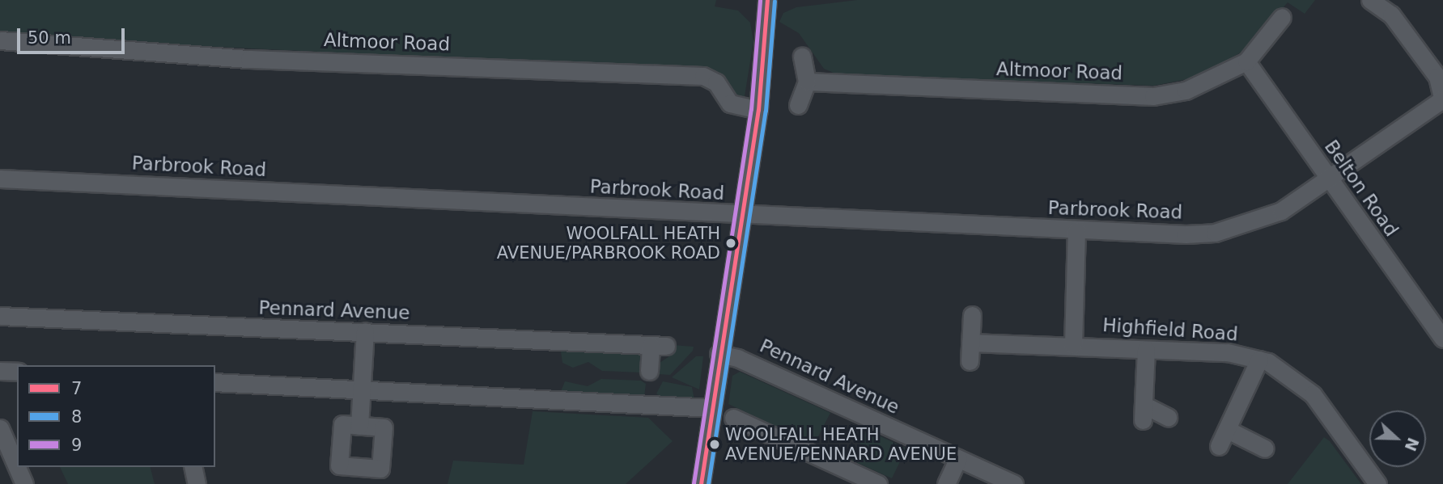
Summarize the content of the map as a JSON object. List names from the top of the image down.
{
  "streets": {
    "street": [
      "Altmoor Road",
      "Parbrook Road",
      "Belton Road",
      "Pennard Avenue",
      "Highfield Road"
    ]
  },
  "crossings": [
    ["Altmoor Road", "Belton Road"],
    ["Parbrook Road", "Belton Road"]
  ],
  "places": ["WOOLFALL HEATH AVENUE/PARBROOK ROAD", "WOOLFALL HEATH AVENUE/PENNARD AVENUE"],
  "lines": ["transit line 7", "transit line 9", "transit line 8"],
  "legend": ["7", "8", "9"],
  "scale_bar": "50 m",
  "north": "right"
}
